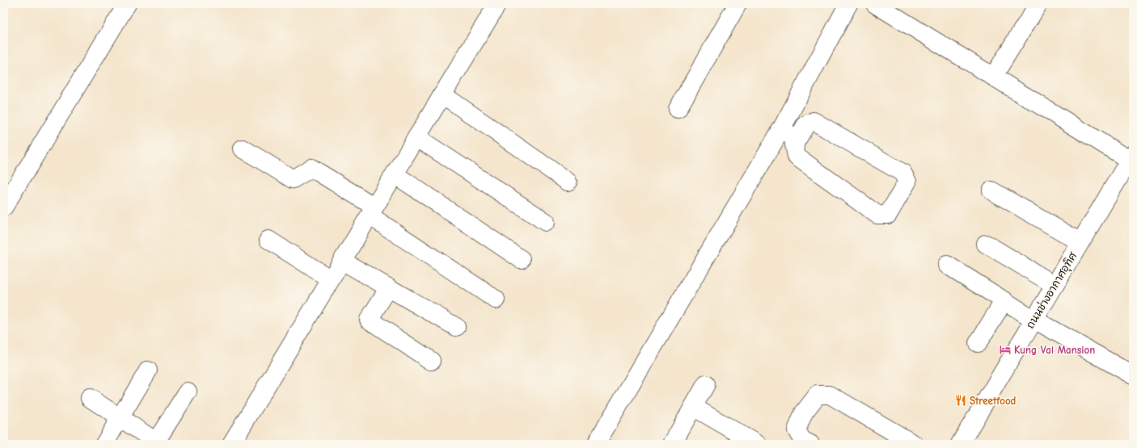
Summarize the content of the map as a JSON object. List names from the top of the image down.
{
  "streets": {
    "street": ["ถนนช่างอากาศอุทิศ"]
  },
  "places": {
    "hotel": ["Kung Val Mansion"],
    "restaurant": ["Streetfood"]
  }
}
